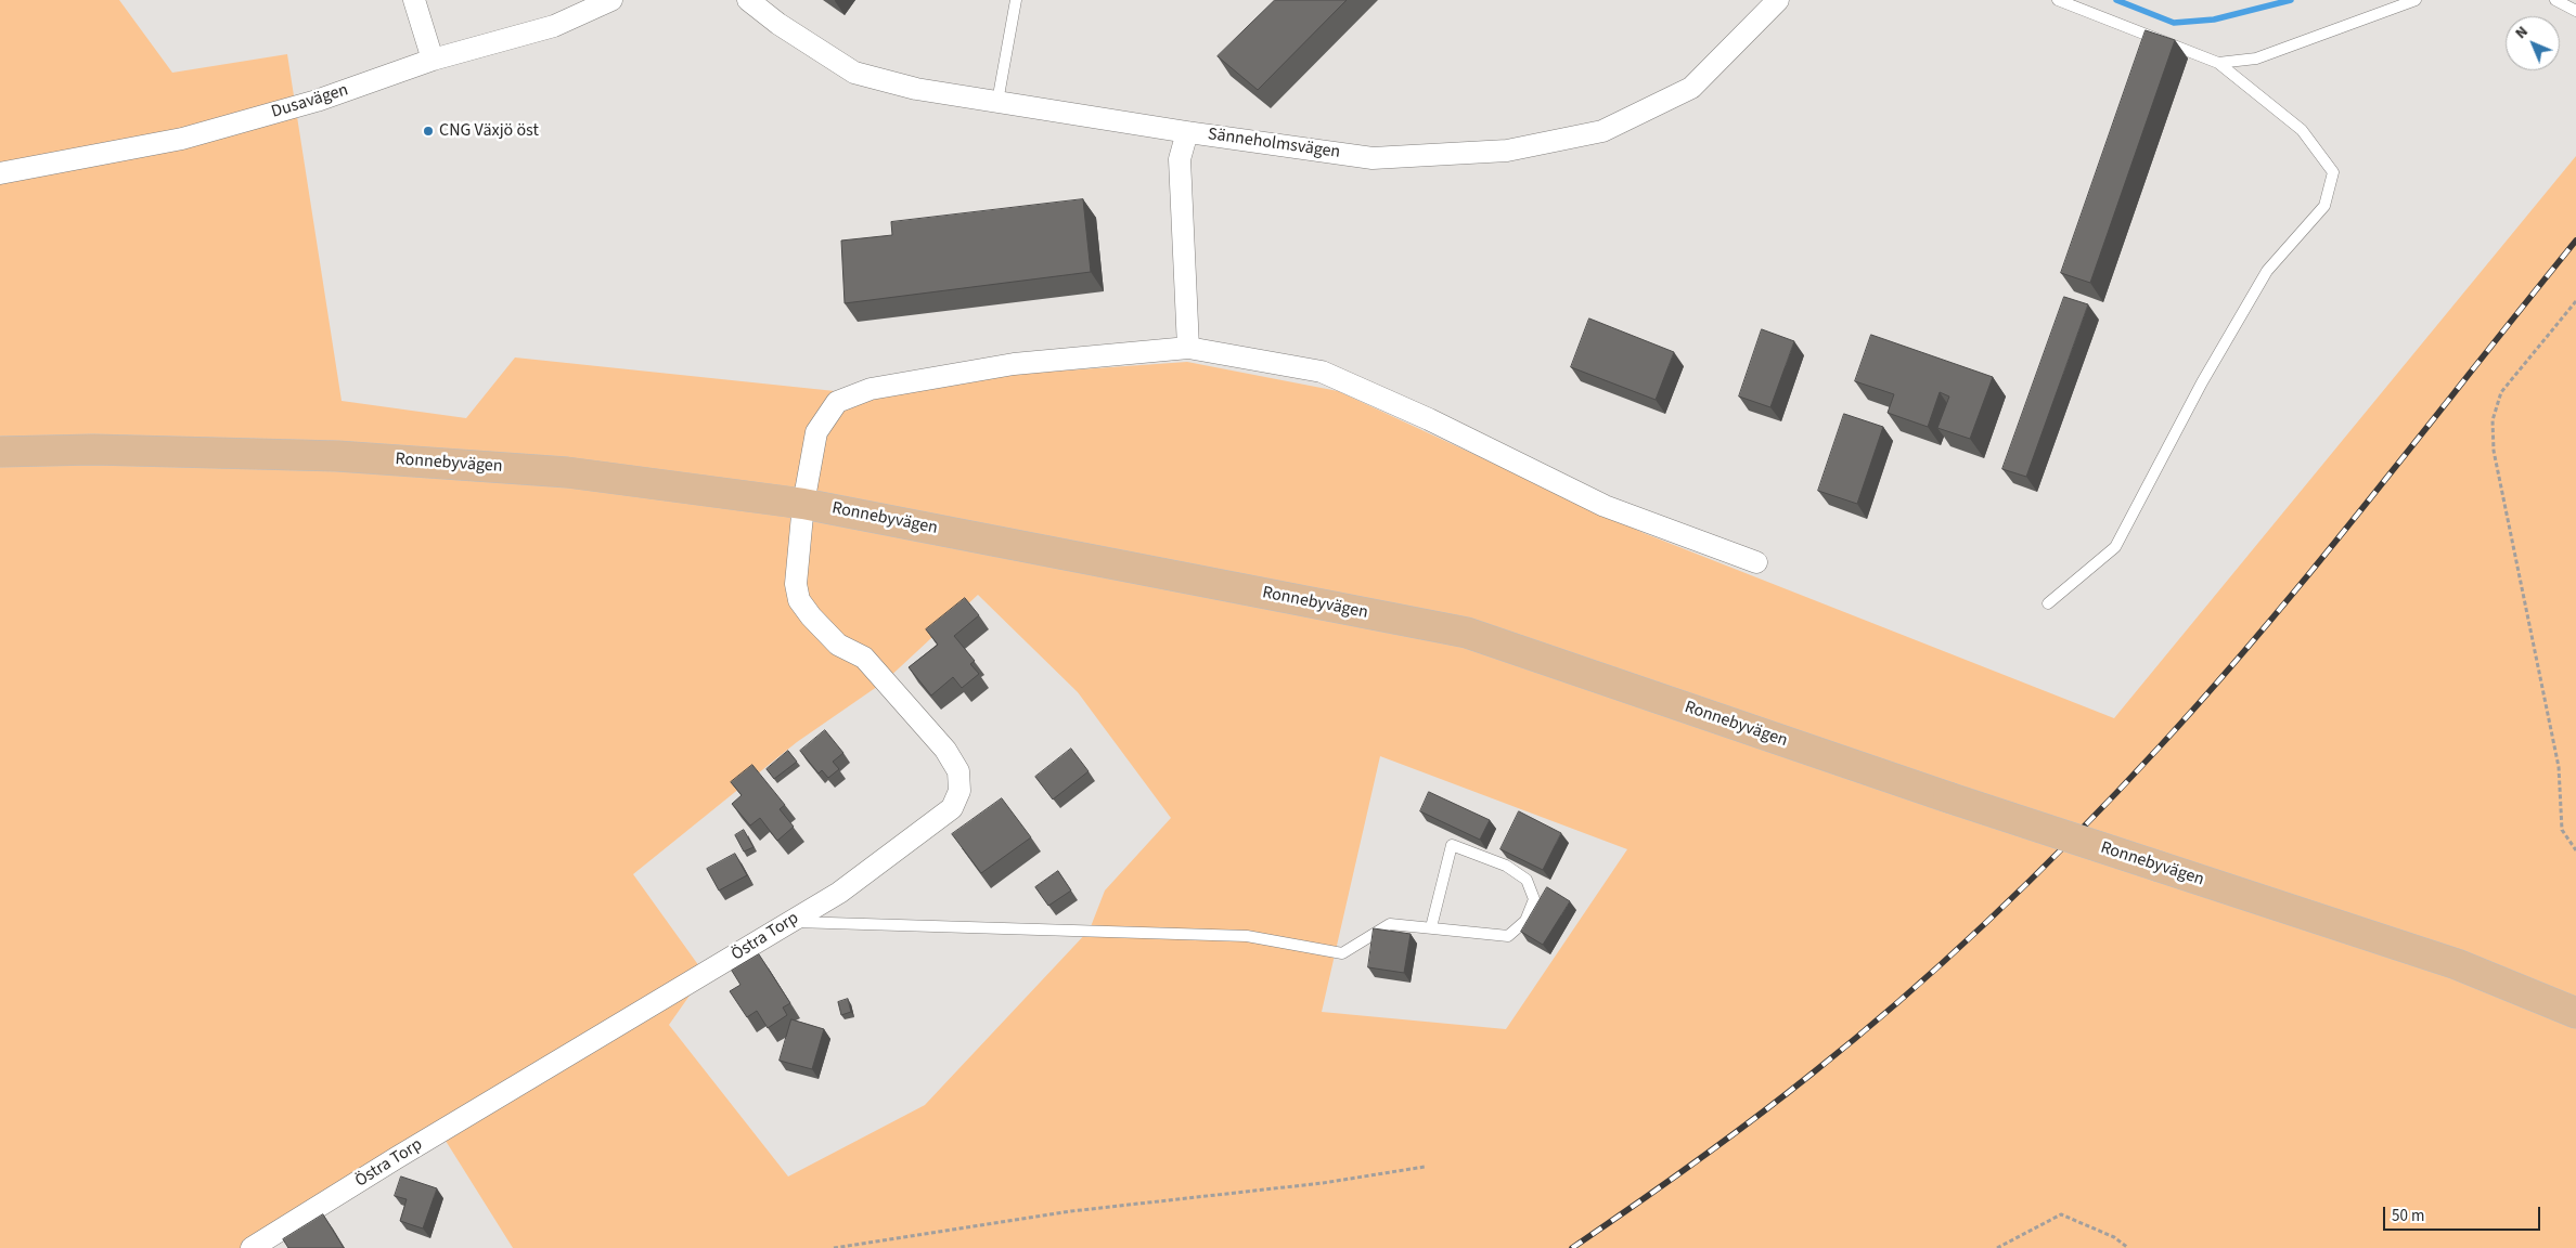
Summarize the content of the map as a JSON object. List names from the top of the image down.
{
  "streets": {
    "main road": ["Ronnebyvägen"],
    "street": ["Dusavägen", "Sänneholmsvägen", "Östra Torp"]
  },
  "crossings": [
    ["Ronnebyvägen", "Östra Torp"]
  ],
  "places": ["CNG Växjö öst"],
  "scale_bar": "50 m",
  "north": "top left"
}
